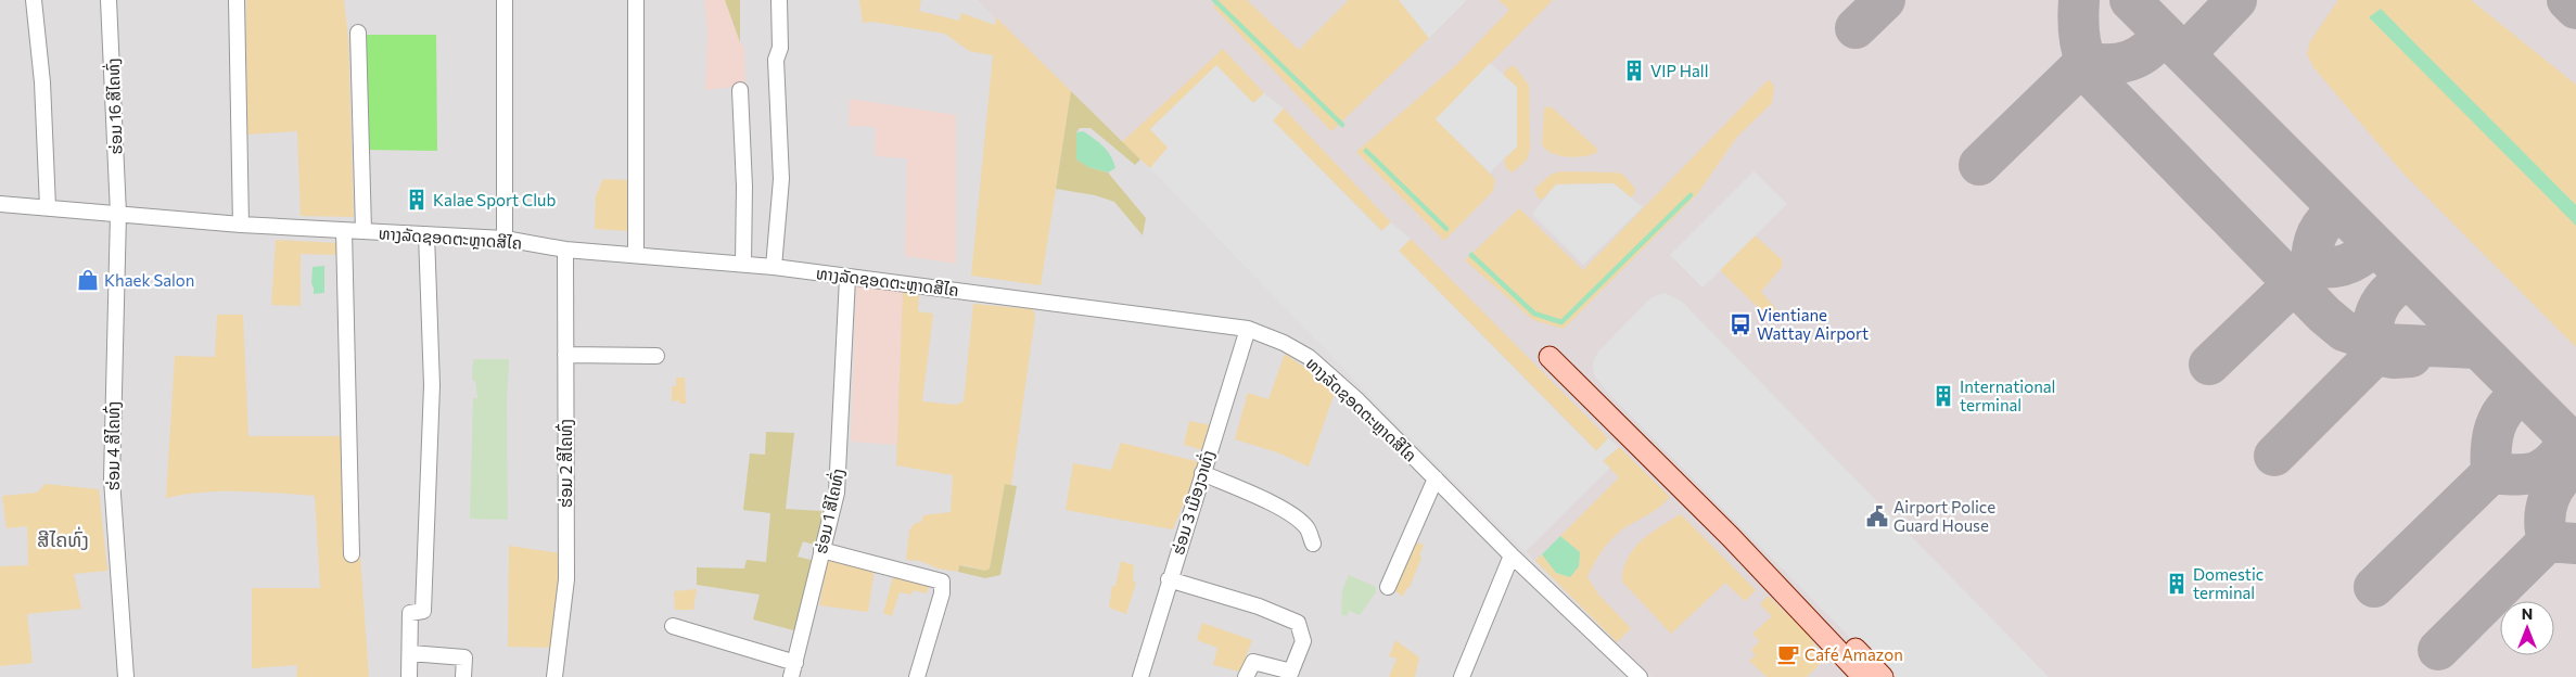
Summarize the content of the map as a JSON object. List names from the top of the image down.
{
  "streets": {
    "street": [
      "ຮ່ອມ 16 ສີໄຄທົ່ງ",
      "ທາງລັດຊອດຕະຫຼາດສີໄຄ",
      "ຮ່ອມ 4 ສີໄຄທົ່ງ",
      "ຮ່ອມ 2 ສີໄຄທົ່ງ",
      "ຮ່ອມ 3 ເມືອງວາທົ່ງ",
      "ຮ່ອມ 1 ສີໄຄທົ່ງ"
    ]
  },
  "crossings": [
    ["ຮ່ອມ 16 ສີໄຄທົ່ງ", "ທາງລັດຊອດຕະຫຼາດສີໄຄ"],
    ["ຮ່ອມ 16 ສີໄຄທົ່ງ", "ຮ່ອມ 4 ສີໄຄທົ່ງ"],
    ["ທາງລັດຊອດຕະຫຼາດສີໄຄ", "ຮ່ອມ 4 ສີໄຄທົ່ງ"],
    ["ທາງລັດຊອດຕະຫຼາດສີໄຄ", "ຮ່ອມ 2 ສີໄຄທົ່ງ"],
    ["ທາງລັດຊອດຕະຫຼາດສີໄຄ", "ຮ່ອມ 3 ເມືອງວາທົ່ງ"],
    ["ທາງລັດຊອດຕະຫຼາດສີໄຄ", "ຮ່ອມ 1 ສີໄຄທົ່ງ"]
  ],
  "districts": ["ສີໄຄທົ່ງ"],
  "places": {
    "building": [
      "VIP Hall",
      "Kalae Sport Club",
      "International terminal",
      "Domestic terminal"
    ],
    "shop": ["Khaek Salon"],
    "bus stop": ["Vientiane Wattay Airport"],
    "public building": ["Airport Police Guard House"],
    "cafe": ["Café Amazon"]
  },
  "north": "top"
}
